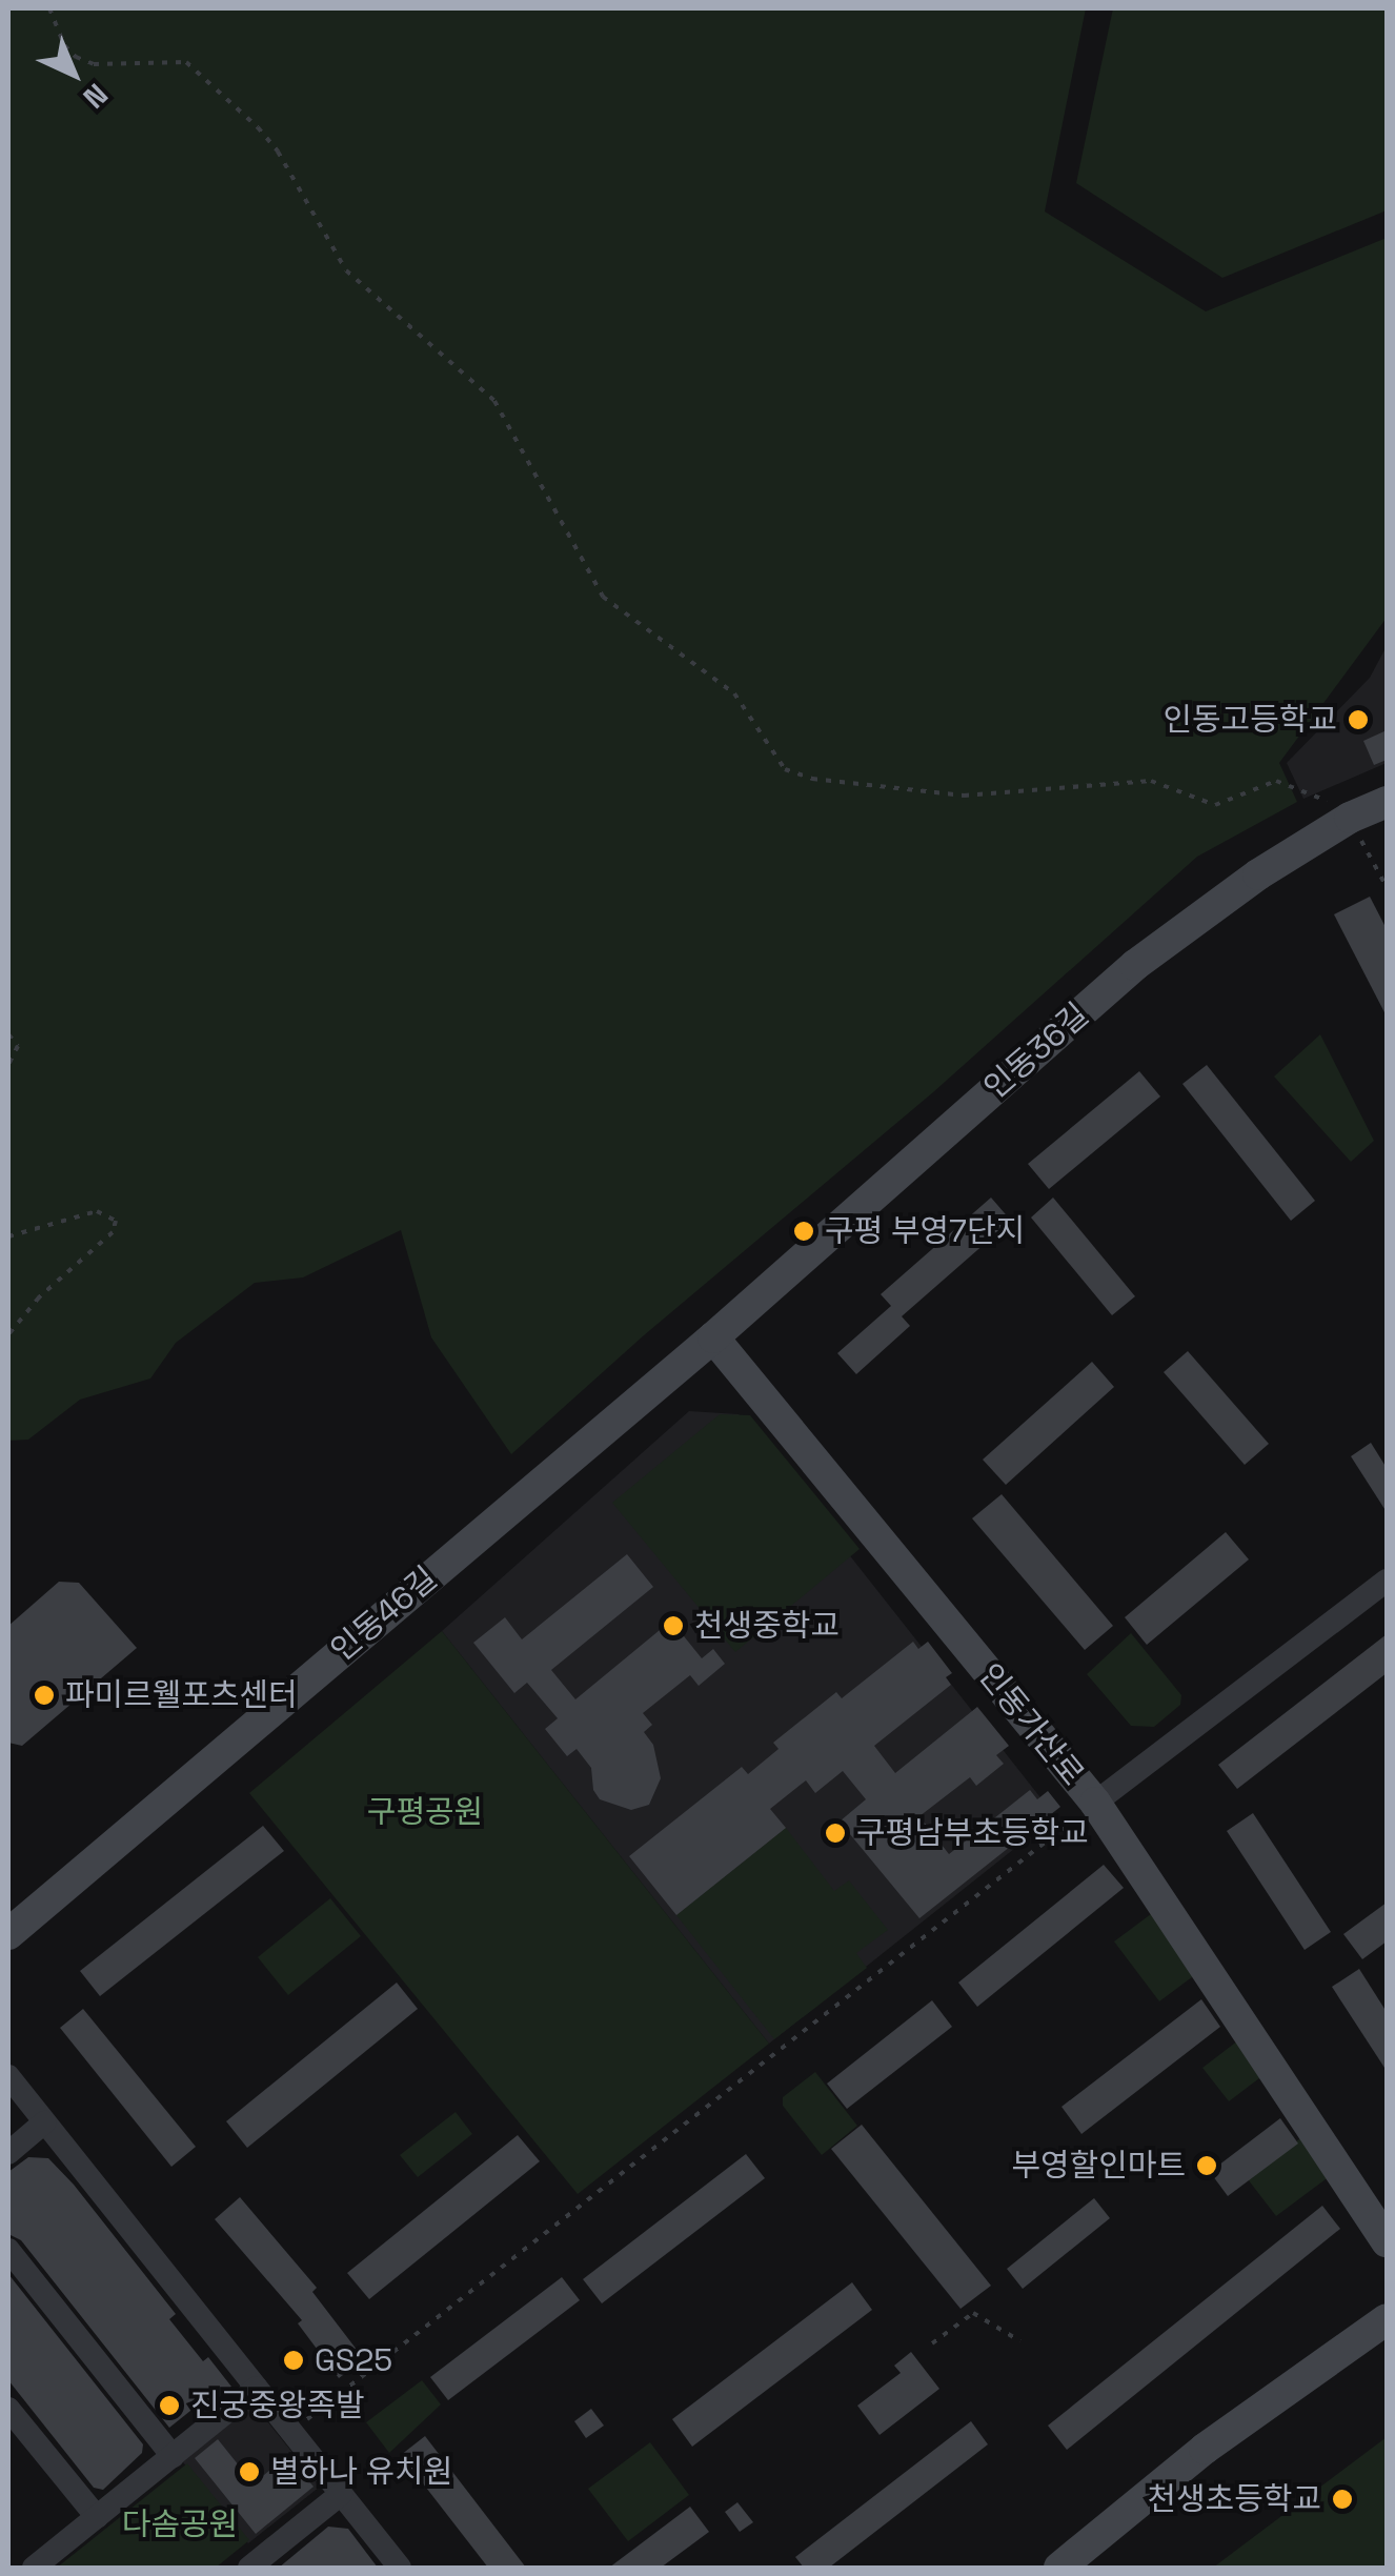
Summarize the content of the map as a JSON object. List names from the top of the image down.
{
  "streets": {
    "street": ["인동36길", "인동46길", "인동가산로"]
  },
  "crossings": [
    ["인동36길", "인동46길"],
    ["인동36길", "인동가산로"],
    ["인동46길", "인동가산로"]
  ],
  "parks": ["구평공원", "다솜공원"],
  "places": [
    "인동고등학교",
    "구평 부영7단지",
    "천생중학교",
    "파미르웰포츠센터",
    "구평남부초등학교",
    "부영할인마트",
    "GS25",
    "진궁중왕족발",
    "별하나 유치원",
    "천생초등학교"
  ],
  "north": "bottom right"
}
